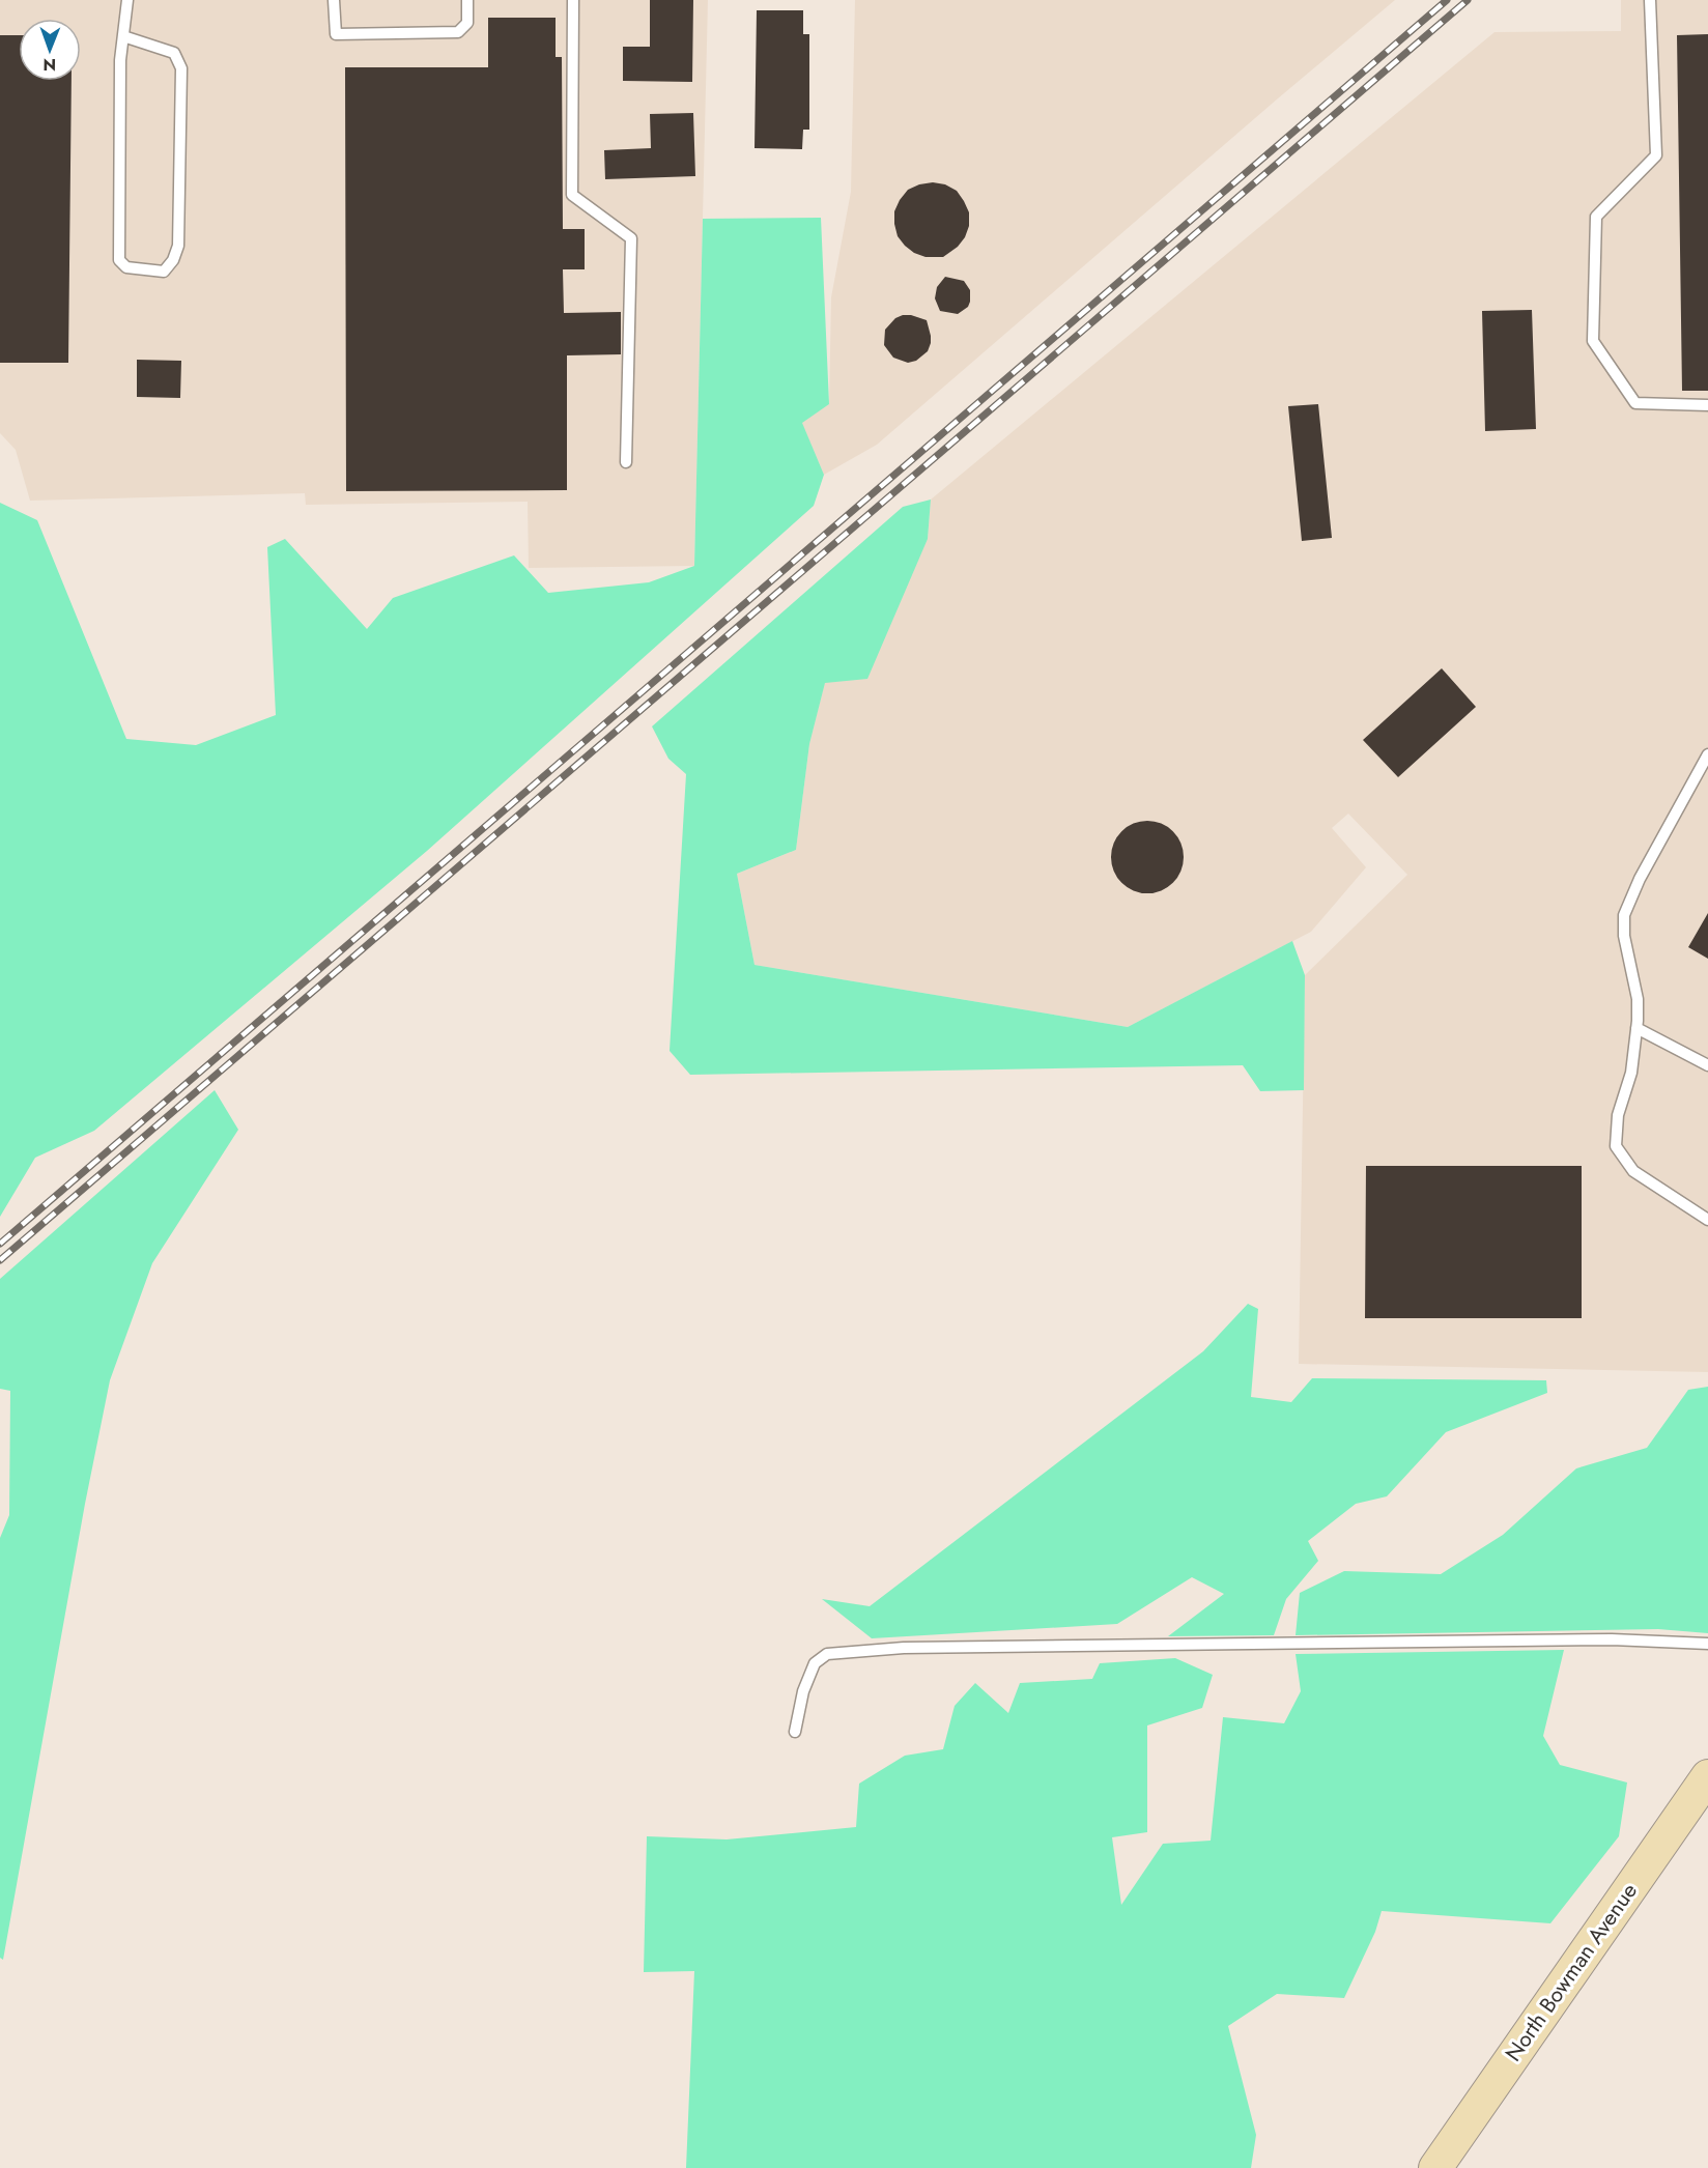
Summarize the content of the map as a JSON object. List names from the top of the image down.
{
  "streets": {
    "street": ["North Bowman Avenue"]
  },
  "north": "bottom"
}
